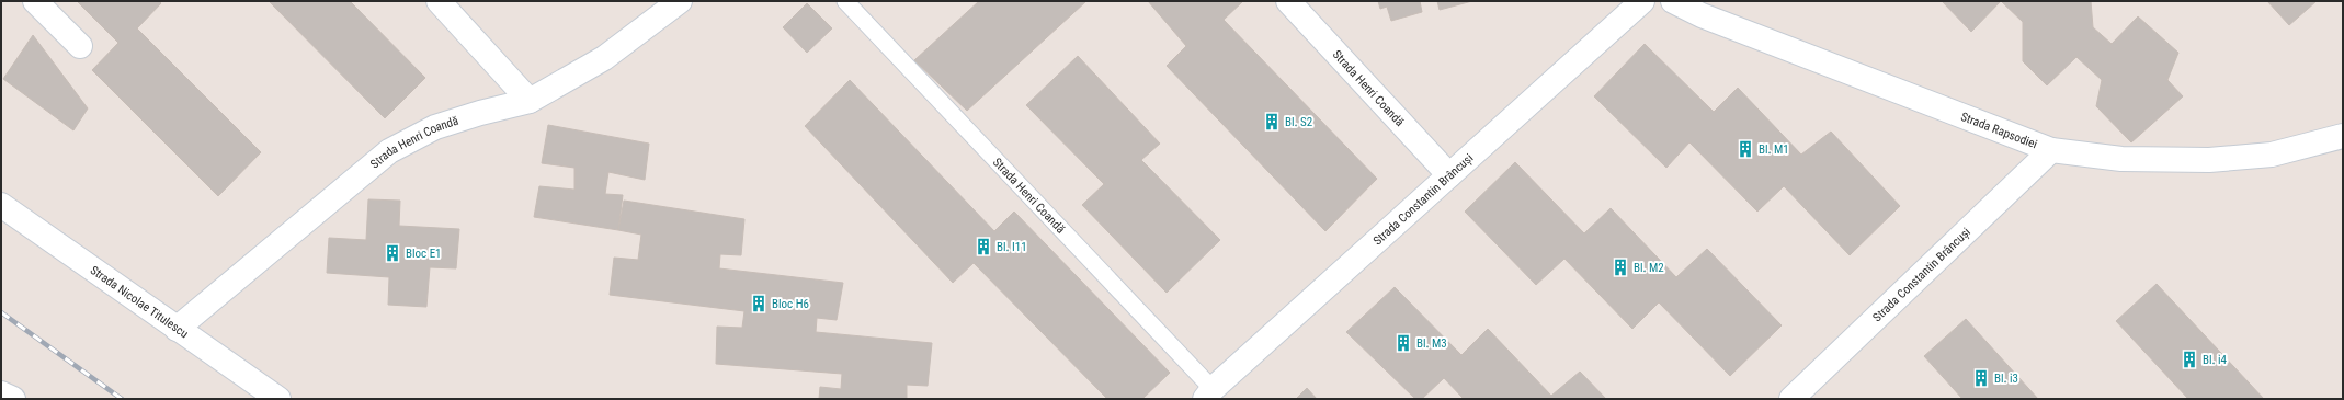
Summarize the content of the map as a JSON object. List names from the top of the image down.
{
  "streets": {
    "street": [
      "Strada Henri Coandă",
      "Strada Rapsodiei",
      "Strada Constantin Brâncuși",
      "Strada Nicolae Titulescu"
    ]
  },
  "crossings": [
    ["Strada Henri Coandă", "Strada Constantin Brâncuși"],
    ["Strada Henri Coandă", "Strada Nicolae Titulescu"],
    ["Strada Rapsodiei", "Strada Constantin Brâncuși"]
  ],
  "places": {
    "building": [
      "Bl. S2",
      "Bl. M1",
      "Bl. I11",
      "Bloc E1",
      "Bl. M2",
      "Bloc H6",
      "Bl. M3",
      "Bl. i4",
      "Bl. i3"
    ]
  }
}
